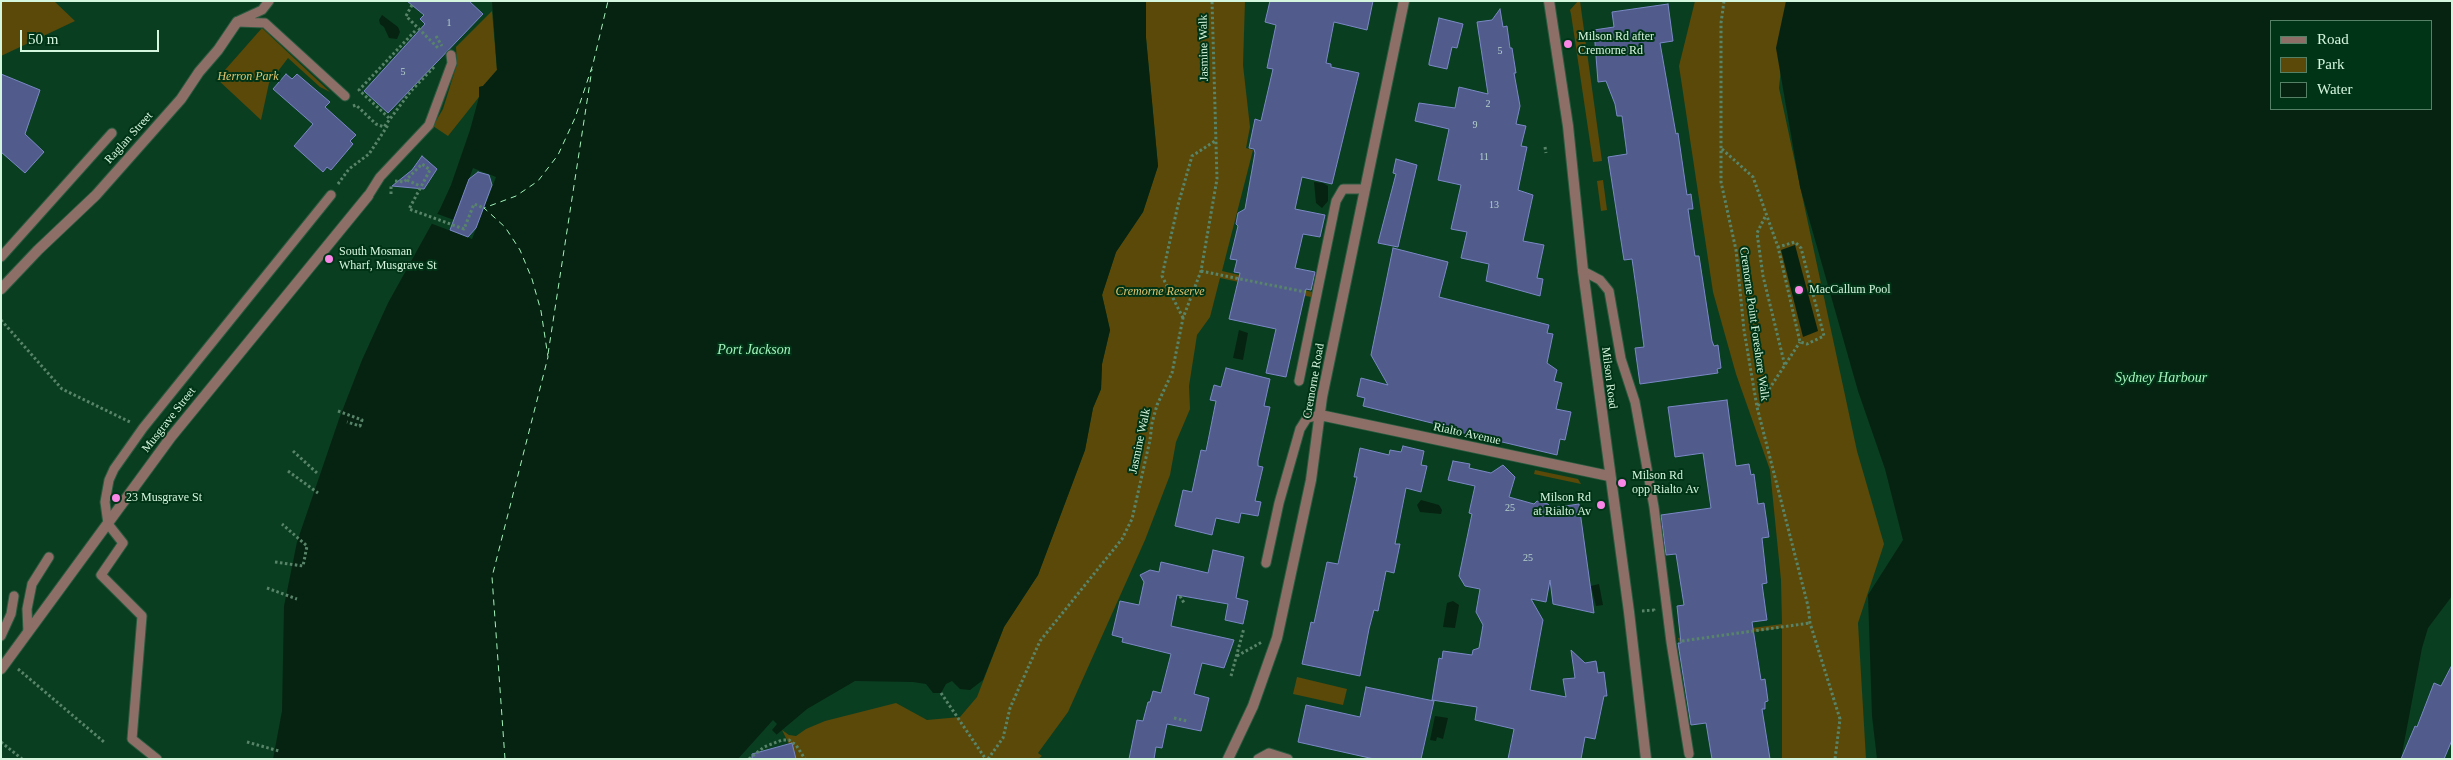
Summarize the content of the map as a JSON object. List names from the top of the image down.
{
  "streets": {
    "street": [
      "Raglan Street",
      "Milson Road",
      "Cremorne Road",
      "Musgrave Street",
      "Rialto Avenue"
    ],
    "path": ["Jasmine Walk", "Cremorne Point Foreshore Walk"]
  },
  "crossings": [
    ["Milson Road", "Rialto Avenue"],
    ["Cremorne Road", "Rialto Avenue"]
  ],
  "water": ["Port Jackson", "Sydney Harbour"],
  "parks": ["Herron Park", "Cremorne Reserve"],
  "places": [
    "Milson Rd after Cremorne Rd",
    "South Mosman Wharf, Musgrave St",
    "MacCallum Pool",
    "Milson Rd opp Rialto Av",
    "23 Musgrave St",
    "Milson Rd at Rialto Av"
  ],
  "house_numbers": [
    "1",
    "5",
    "5",
    "2",
    "9",
    "11",
    "13",
    "25",
    "25"
  ],
  "legend": ["Road", "Park", "Water"],
  "scale_bar": "50 m"
}
